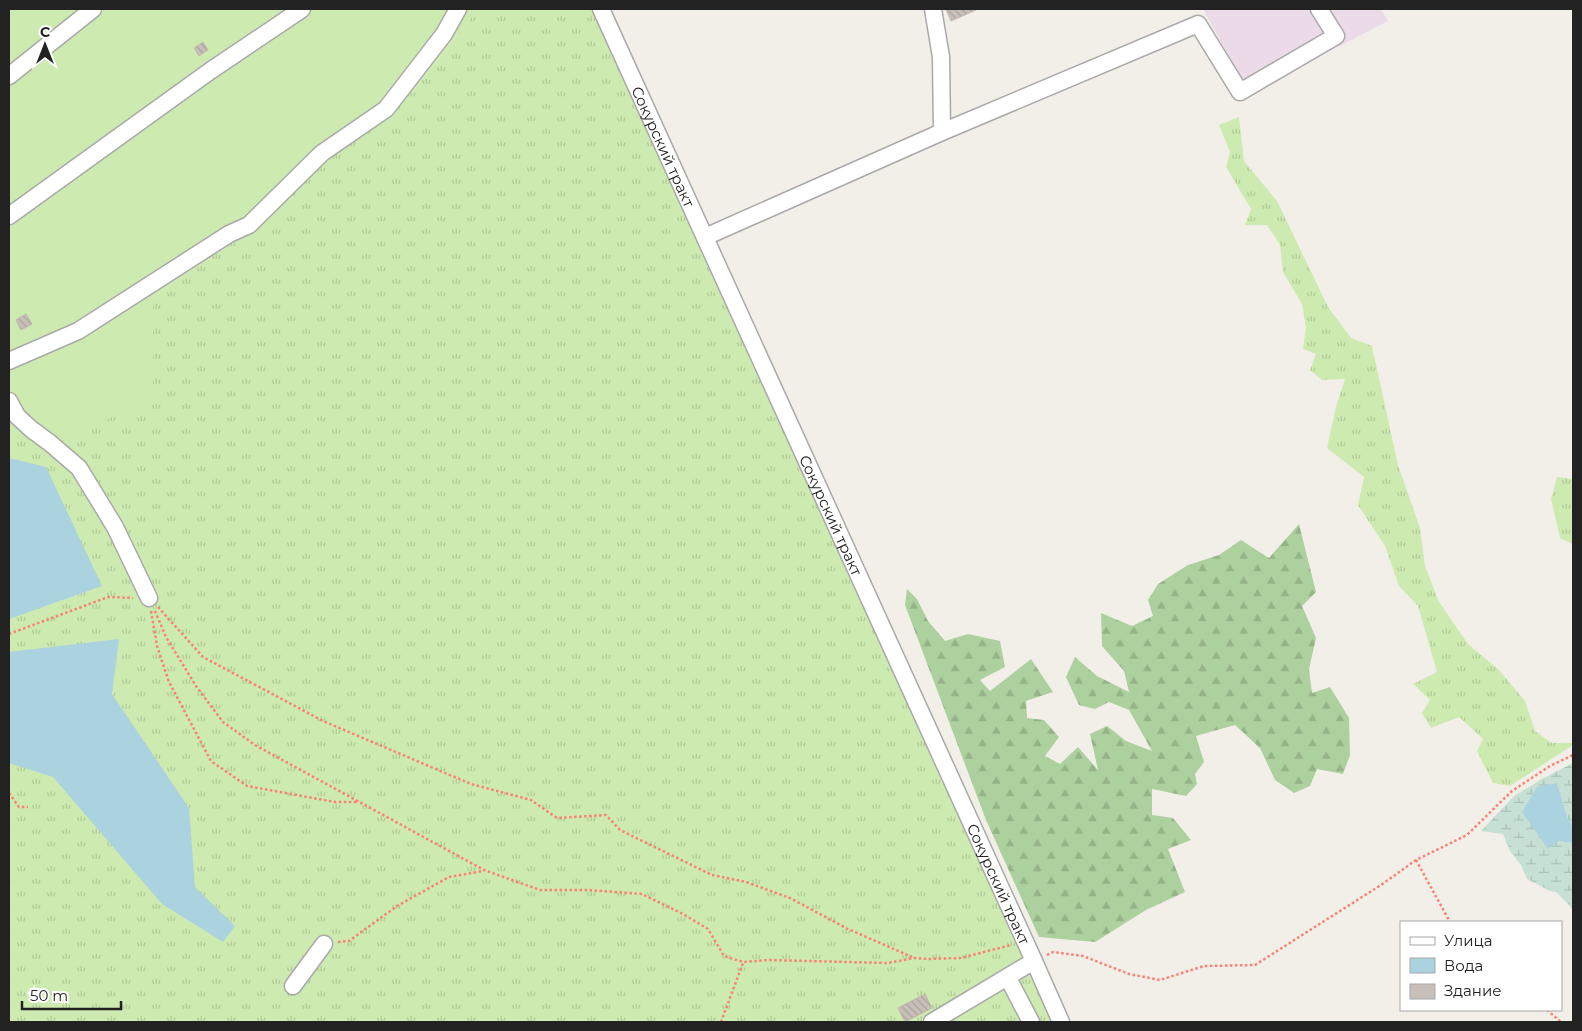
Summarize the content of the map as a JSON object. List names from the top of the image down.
{
  "streets": {
    "street": ["Сокурский тракт"]
  },
  "legend": ["Улица", "Вода", "Здание"],
  "scale_bar": "50 m",
  "north": "top"
}
